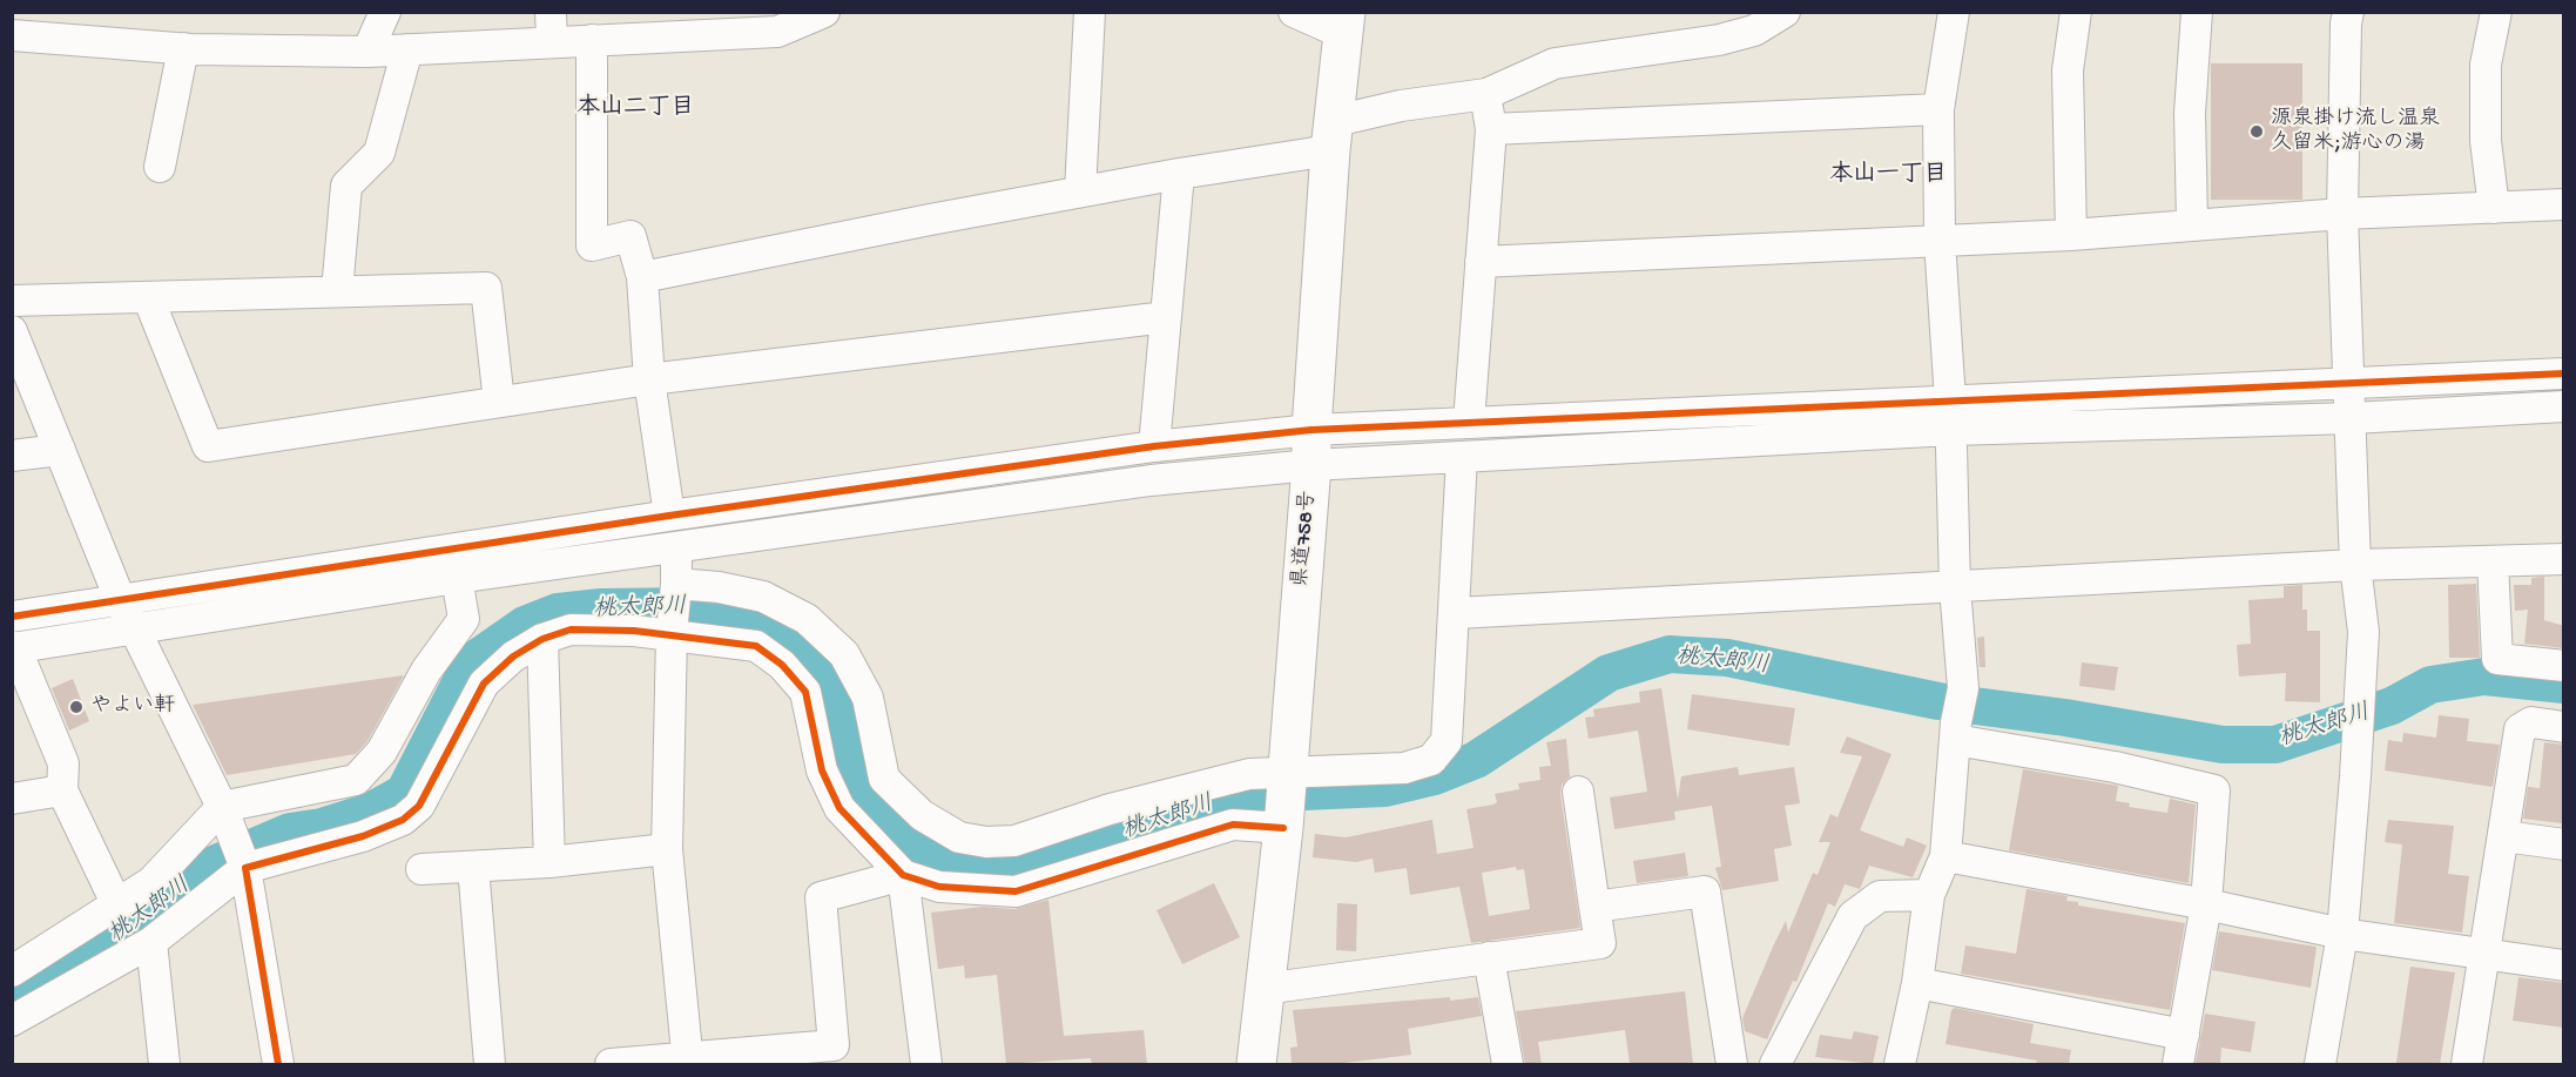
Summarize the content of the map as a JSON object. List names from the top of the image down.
{
  "streets": {
    "main road": ["県道758号"]
  },
  "districts": ["本山二丁目", "本山一丁目"],
  "water": ["桃太郎川"],
  "places": ["源泉掛け流し温泉 久留米;游心の湯", "やよい軒"]
}
